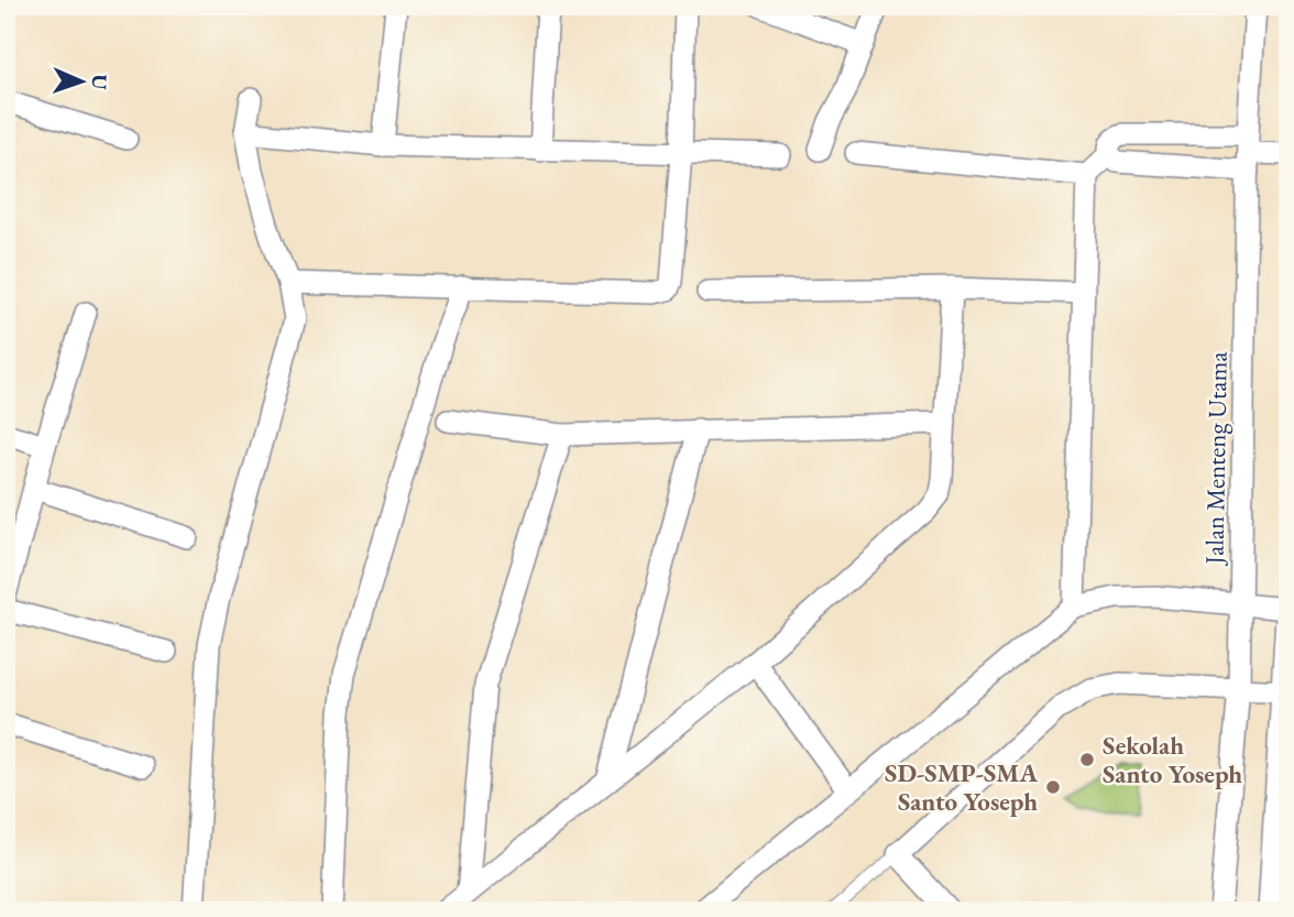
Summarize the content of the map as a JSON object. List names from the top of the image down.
{
  "streets": {
    "street": ["Jalan Menteng Utama"]
  },
  "places": ["Sekolah Santo Yoseph", "SD-SMP-SMA Santo Yoseph"],
  "north": "right"
}
